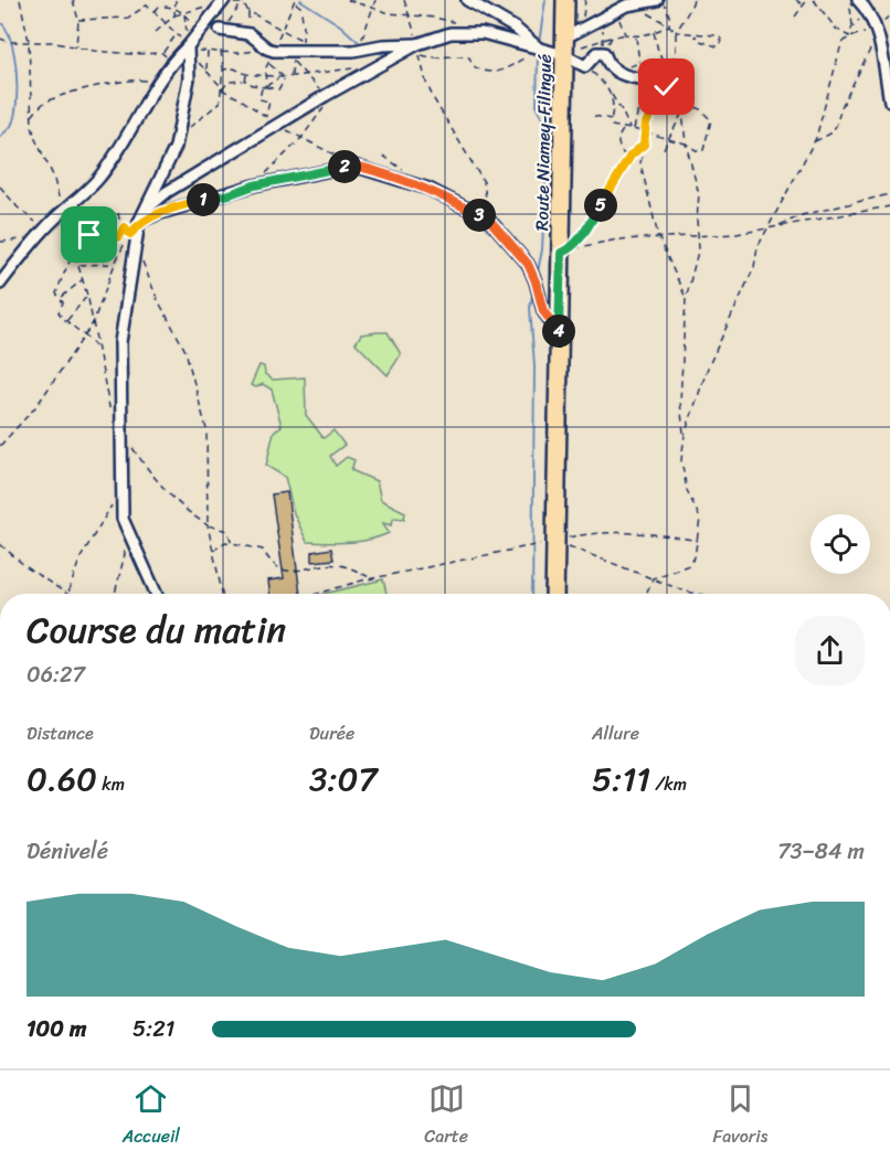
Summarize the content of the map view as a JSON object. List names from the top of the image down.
{
  "streets": {
    "main road": ["Route Niamey-Filingué"]
  },
  "page": {
    "pins": [
      "2",
      "1",
      "5",
      "3",
      "4"
    ],
    "heading": ["Course du matin", "06:27"],
    "stats": [
      ["Distance", "0.60 km"],
      ["Durée", "3:07"],
      ["Allure", "5:11 /km"]
    ],
    "chart": ["Dénivelé", "73–84 m"],
    "list": [
      {
        "name": "100 m",
        "note": "5:21"
      }
    ],
    "tabs": ["Accueil", "Carte", "Favoris"]
  }
}
